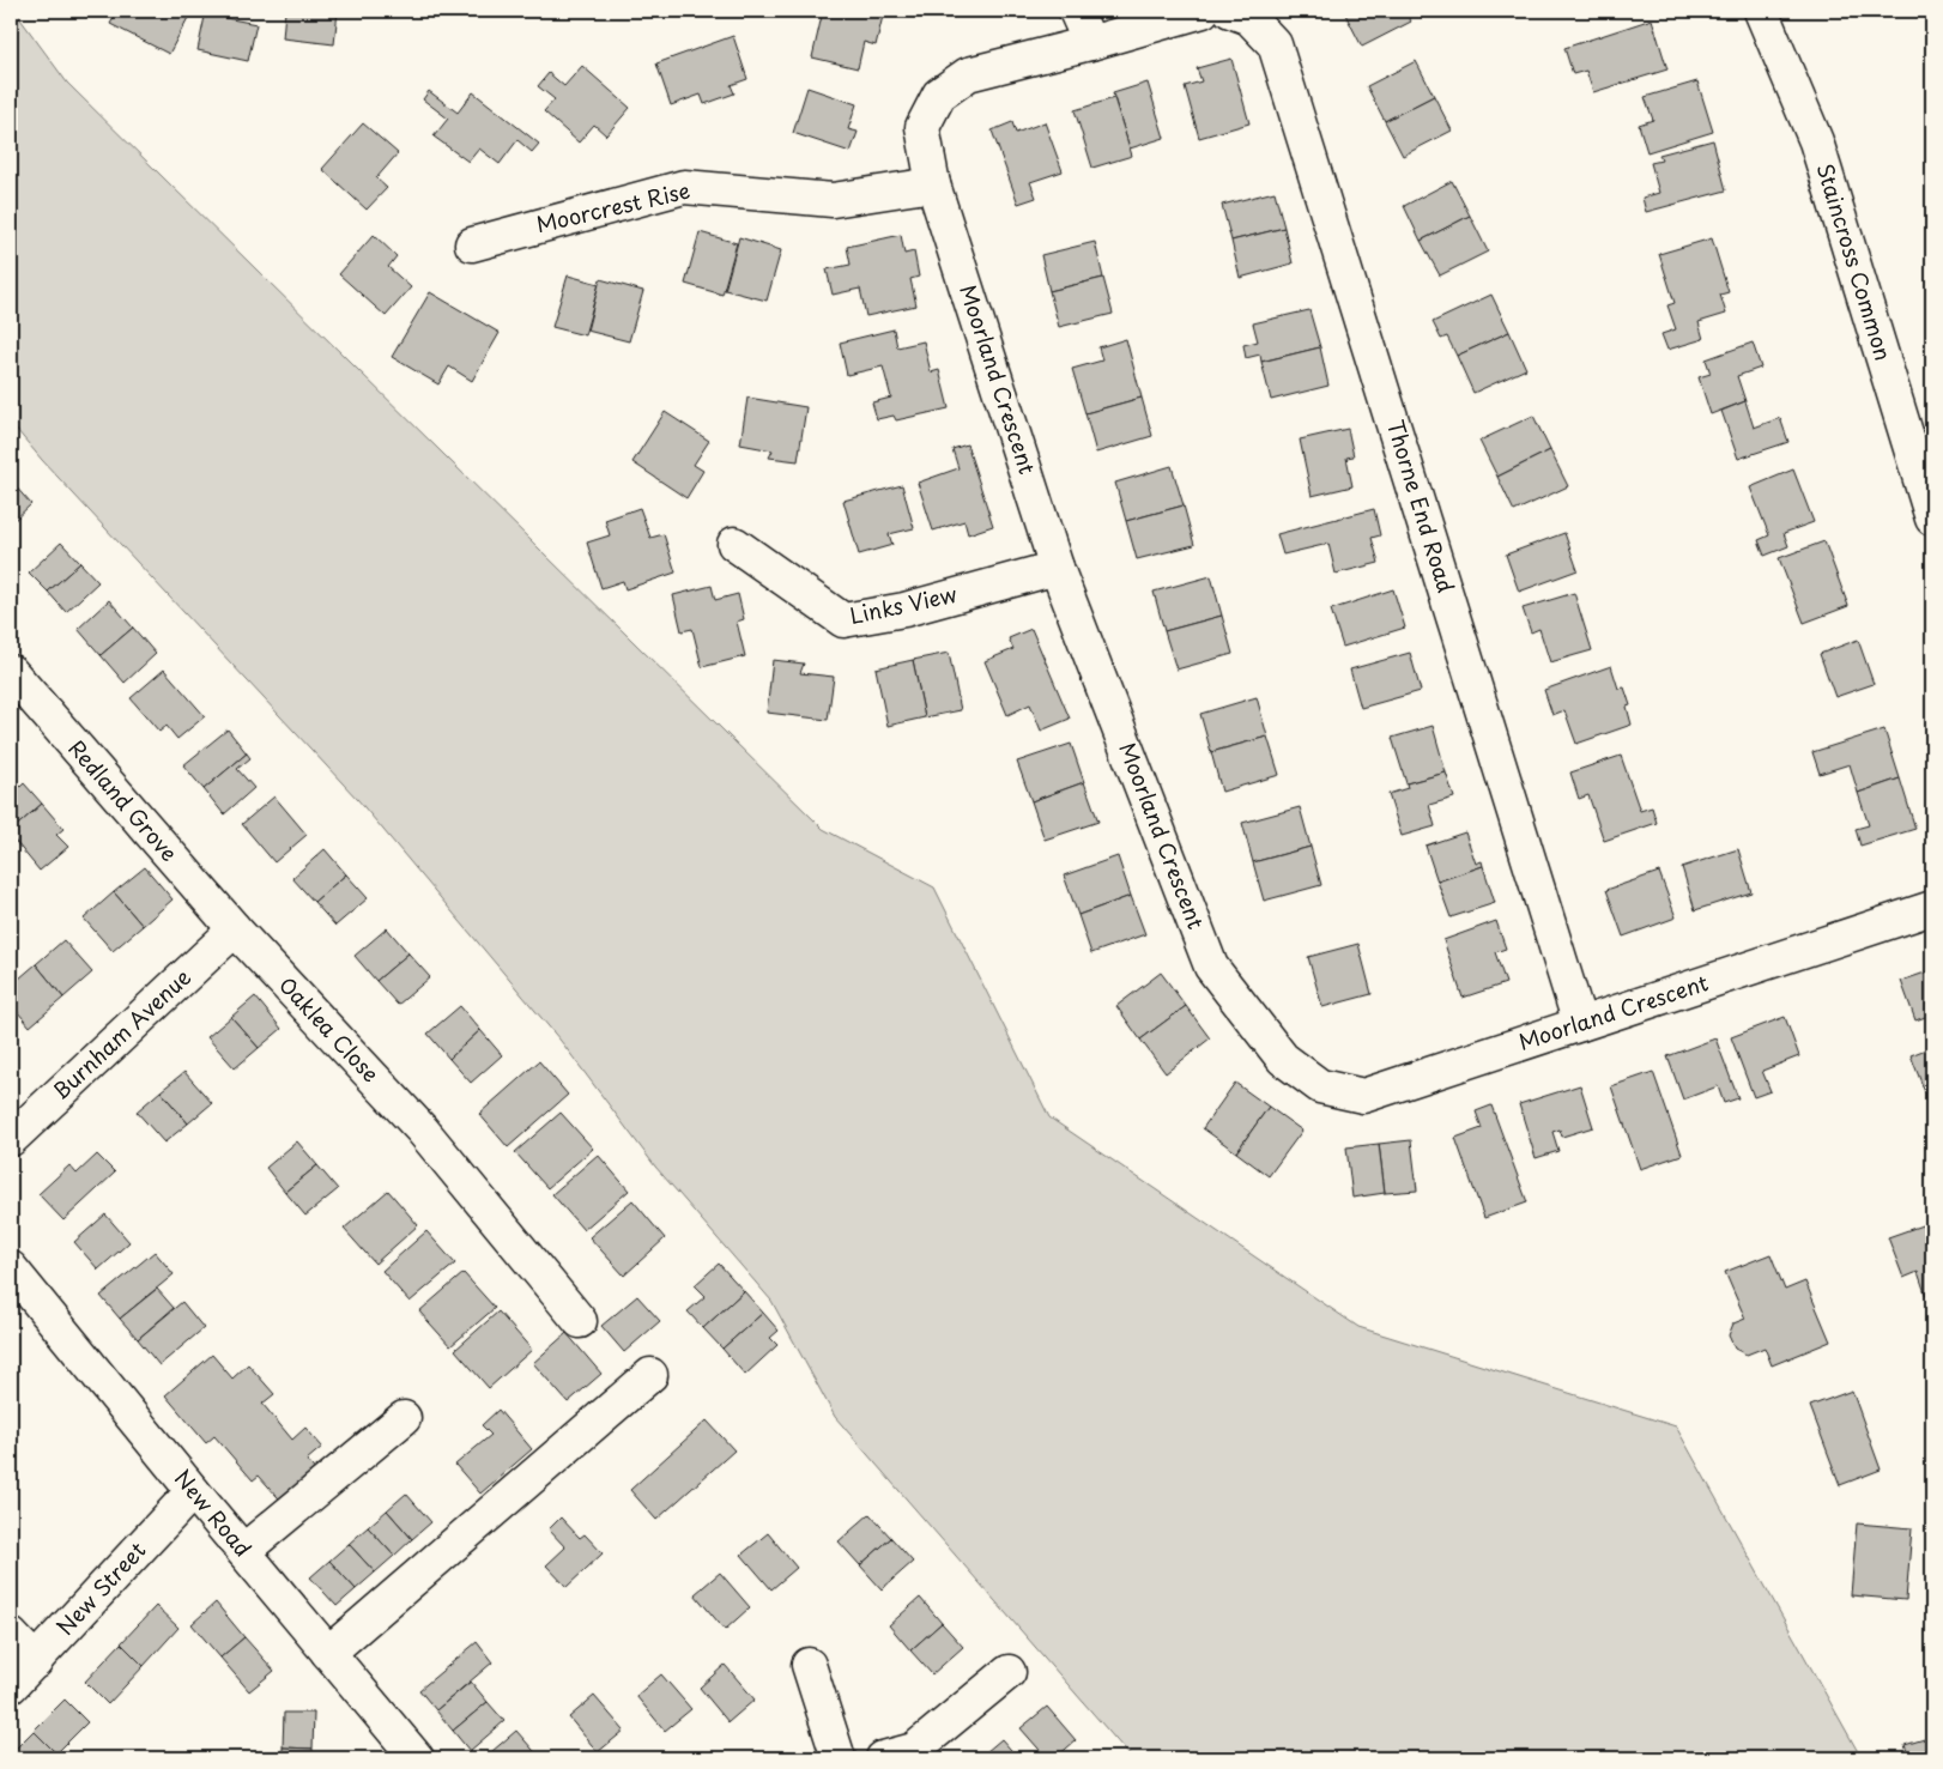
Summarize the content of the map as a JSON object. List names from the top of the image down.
{
  "streets": {
    "street": [
      "Moorcrest Rise",
      "Staincross Common",
      "Moorland Crescent",
      "Thorne End Road",
      "Links View",
      "Redland Grove",
      "Oaklea Close",
      "Burnham Avenue",
      "New Road",
      "New Street"
    ]
  },
  "crossings": [
    ["Moorcrest Rise", "Moorland Crescent"],
    ["Moorland Crescent", "Thorne End Road"],
    ["Moorland Crescent", "Links View"],
    ["Redland Grove", "Oaklea Close"],
    ["Redland Grove", "Burnham Avenue"],
    ["Oaklea Close", "Burnham Avenue"],
    ["New Road", "New Street"]
  ]
}
